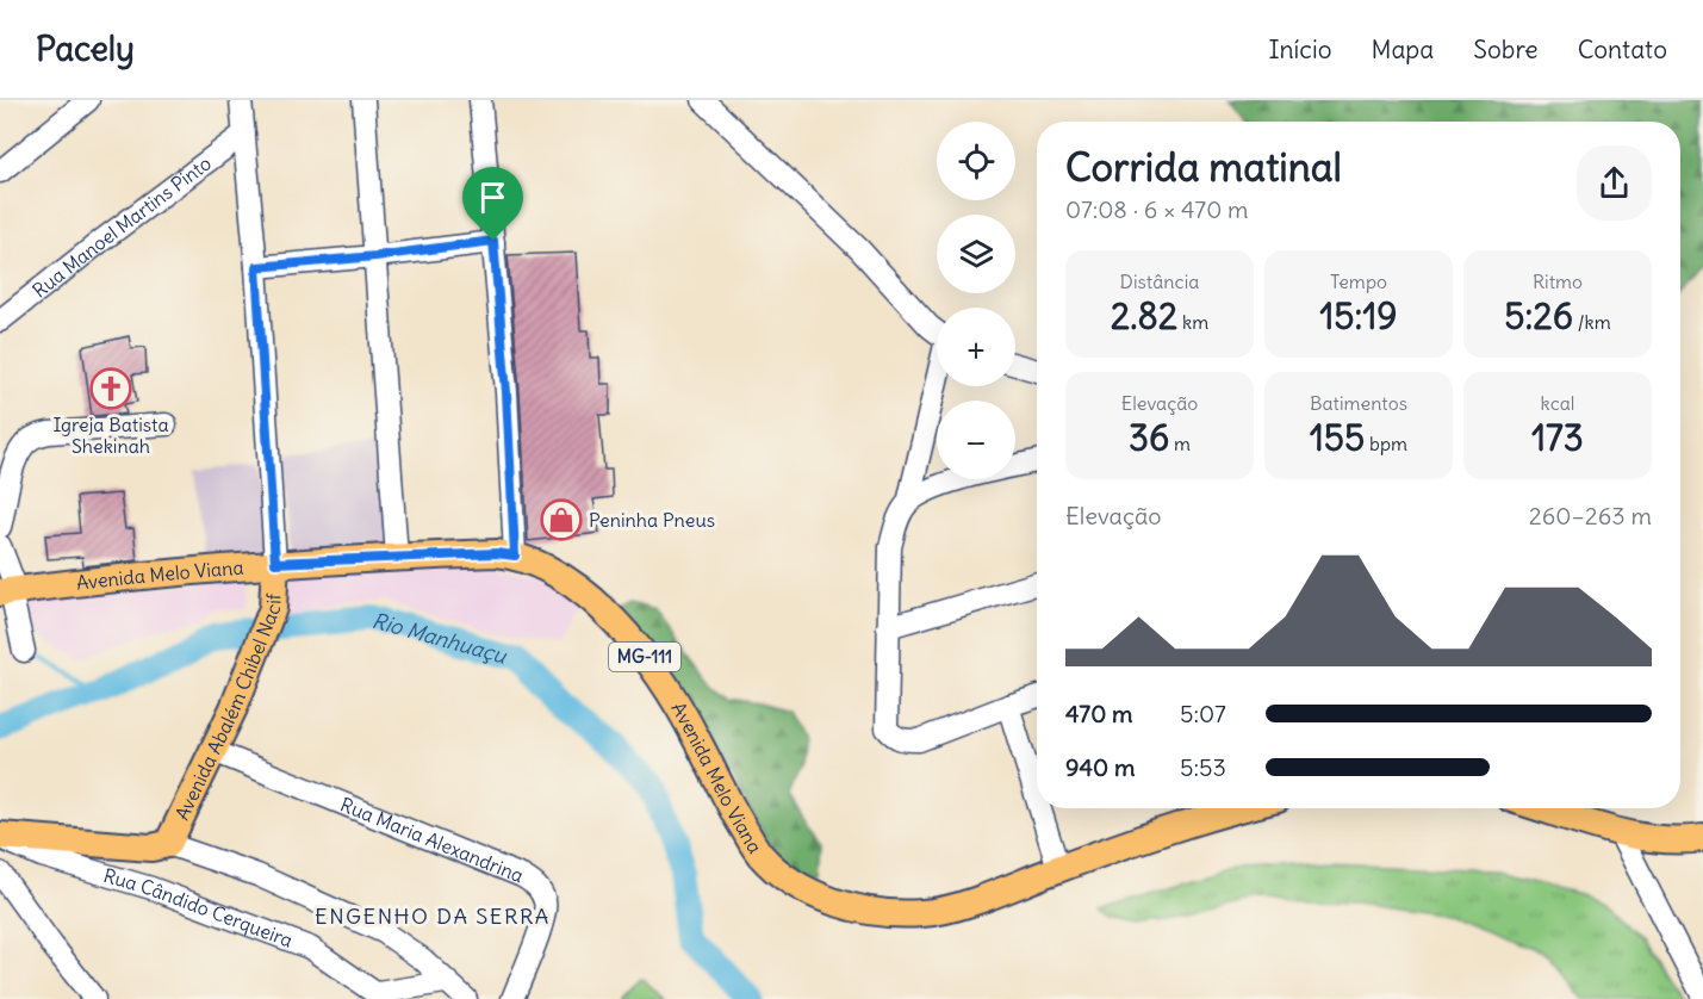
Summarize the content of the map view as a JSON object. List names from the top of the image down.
{
  "streets": {
    "main road": ["Avenida Melo Viana", "MG-111", "Avenida Abalém Chibel Nacif"],
    "street": ["Rua Manoel Martins Pinto", "Rua Maria Alexandrina", "Rua Cândido Cerqueira"]
  },
  "crossings": [
    ["Avenida Melo Viana", "MG-111"],
    ["Avenida Melo Viana", "Avenida Abalém Chibel Nacif"],
    ["Avenida Abalém Chibel Nacif", "Rua Maria Alexandrina"]
  ],
  "districts": ["ENGENHO DA SERRA"],
  "water": ["Rio Manhuaçu"],
  "places": {
    "church": ["Igreja Batista Shekinah"],
    "shop": ["Peninha Pneus"]
  },
  "page": {
    "header": "Pacely",
    "nav": [
      "Início",
      "Mapa",
      "Sobre",
      "Contato"
    ],
    "map_buttons": ["+", "−"],
    "heading": ["Corrida matinal", "07:08 · 6 × 470 m"],
    "stats": [
      ["Distância", "2.82 km"],
      ["Tempo", "15:19"],
      ["Ritmo", "5:26 /km"],
      ["Elevação", "36 m"],
      ["Batimentos", "155 bpm"],
      ["kcal", "173"]
    ],
    "chart": ["Elevação", "260–263 m"],
    "list": [
      {
        "name": "470 m",
        "note": "5:07"
      },
      {
        "name": "940 m",
        "note": "5:53"
      }
    ]
  }
}
